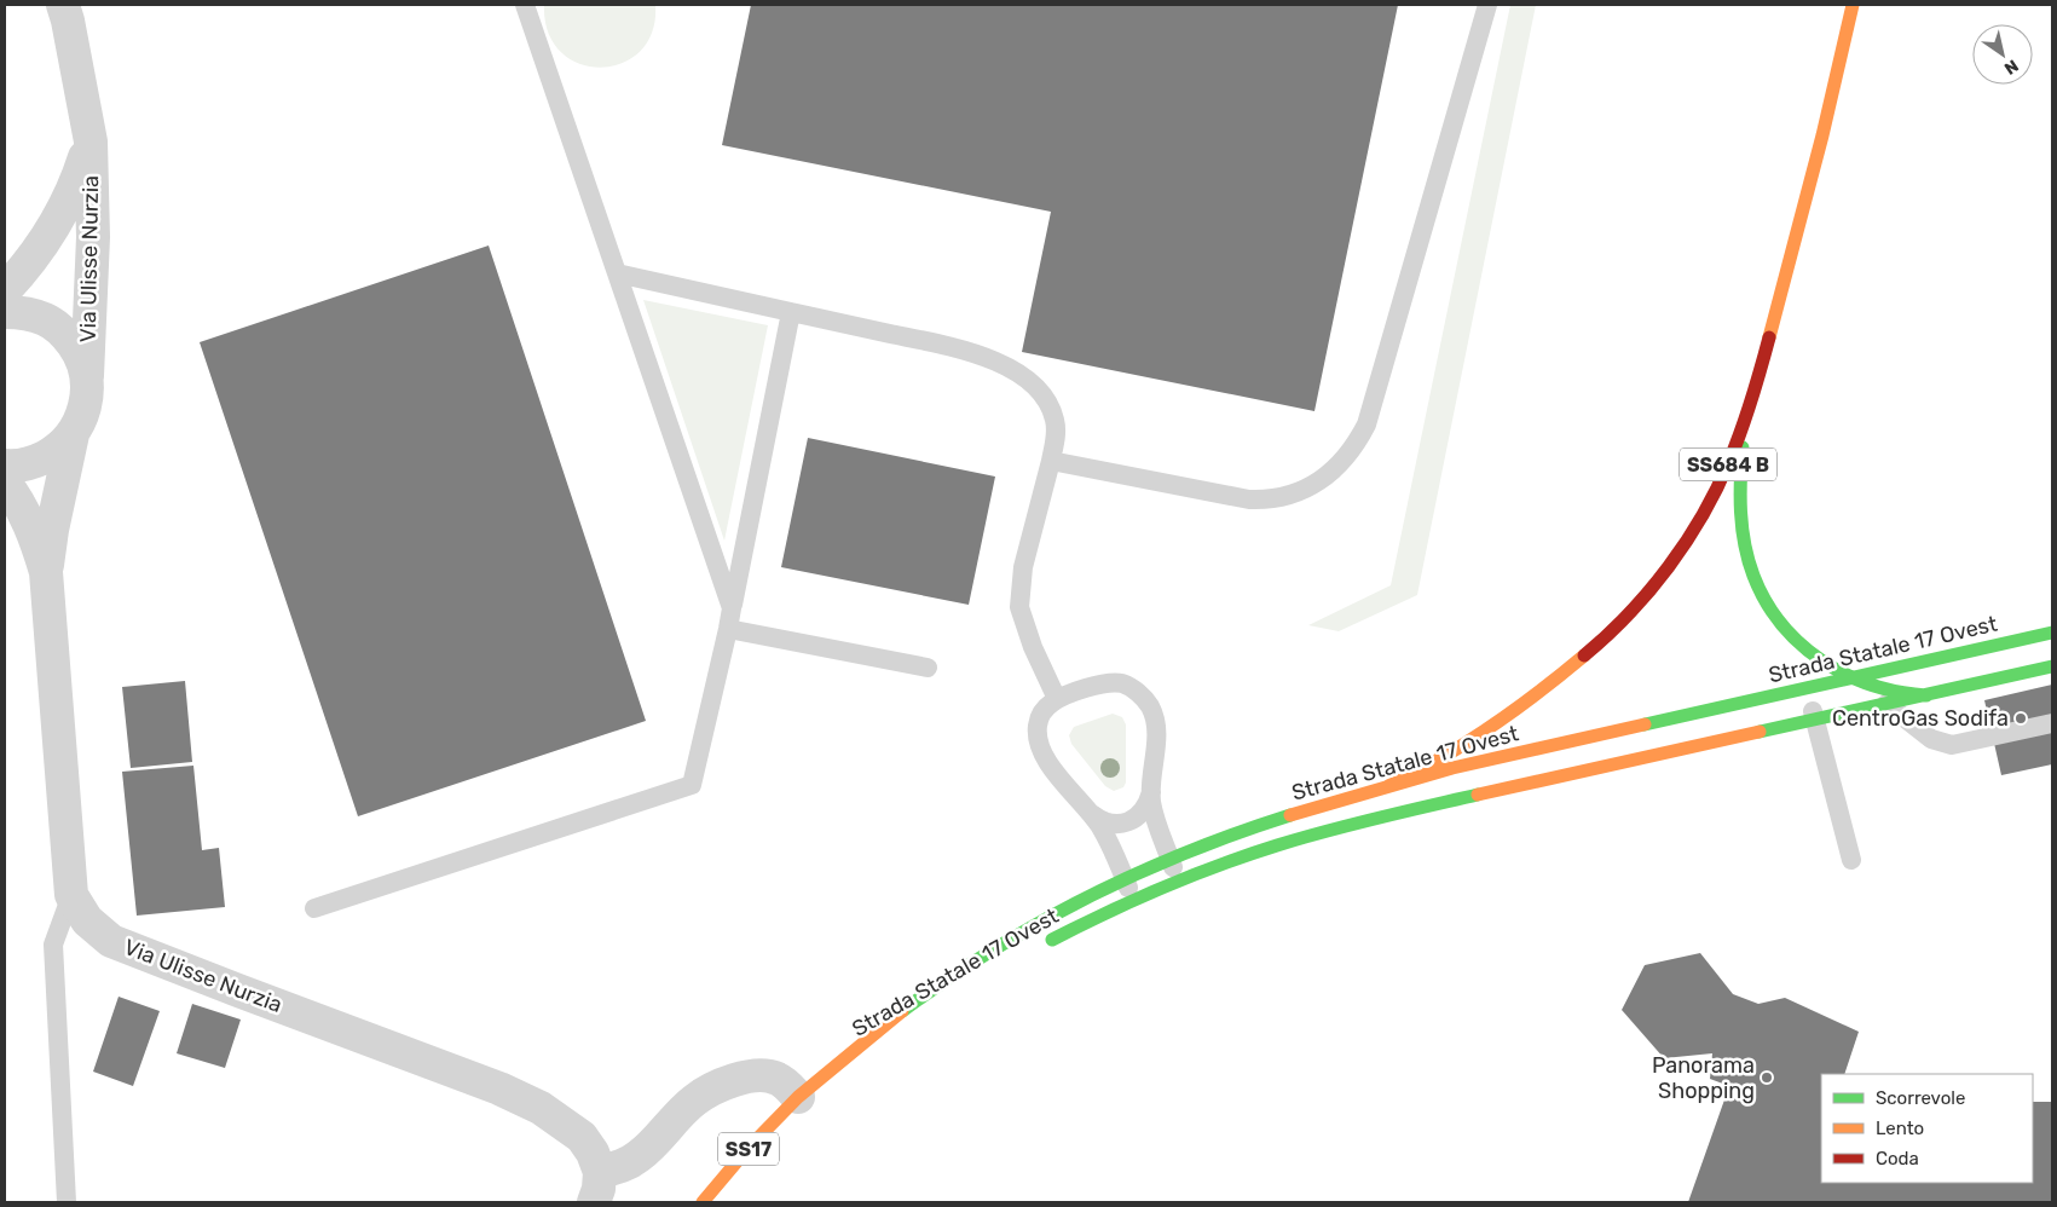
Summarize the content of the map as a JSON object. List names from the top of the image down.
{
  "streets": {
    "main road": ["SS684 B", "Strada Statale 17 Ovest", "SS17"],
    "street": ["Via Ulisse Nurzia"]
  },
  "crossings": [
    ["SS684 B", "Strada Statale 17 Ovest"]
  ],
  "places": ["CentroGas Sodifa", "Panorama Shopping"],
  "legend": ["Scorrevole", "Lento", "Coda"],
  "north": "bottom right"
}
